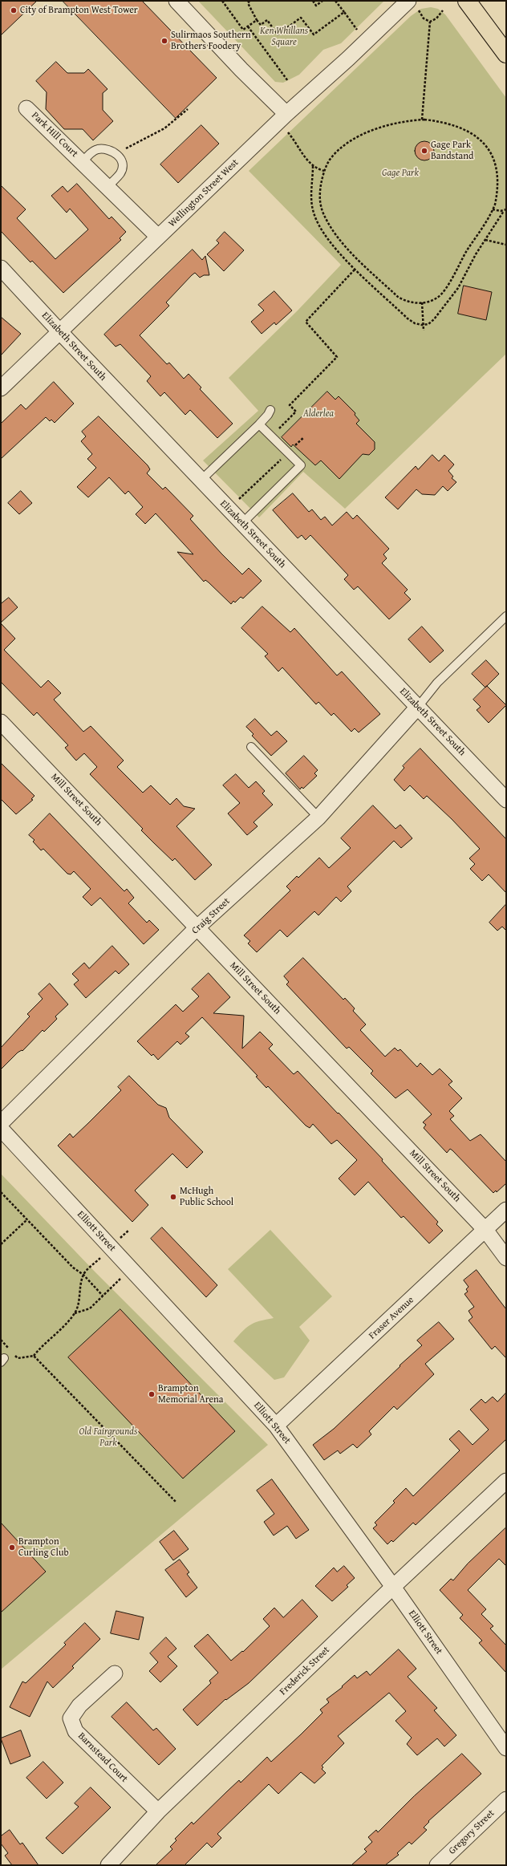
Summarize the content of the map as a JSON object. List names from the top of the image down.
{
  "streets": {
    "street": [
      "Park Hill Court",
      "Wellington Street West",
      "Elizabeth Street South",
      "Mill Street South",
      "Craig Street",
      "Elliott Street",
      "Fraser Avenue",
      "Frederick Street",
      "Barnstead Court",
      "Gregory Street"
    ]
  },
  "crossings": [
    ["Park Hill Court", "Wellington Street West"],
    ["Wellington Street West", "Elizabeth Street South"],
    ["Elizabeth Street South", "Craig Street"],
    ["Mill Street South", "Craig Street"],
    ["Mill Street South", "Fraser Avenue"],
    ["Elliott Street", "Fraser Avenue"],
    ["Elliott Street", "Frederick Street"],
    ["Frederick Street", "Barnstead Court"]
  ],
  "parks": [
    "Ken Whillans Square",
    "Gage Park",
    "Alderlea",
    "Old Fairgrounds Park"
  ],
  "places": [
    "City of Brampton West Tower",
    "Sulirmaos Southern Brothers Foodery",
    "Gage Park Bandstand",
    "McHugh Public School",
    "Brampton Memorial Arena",
    "Brampton Curling Club"
  ]
}
